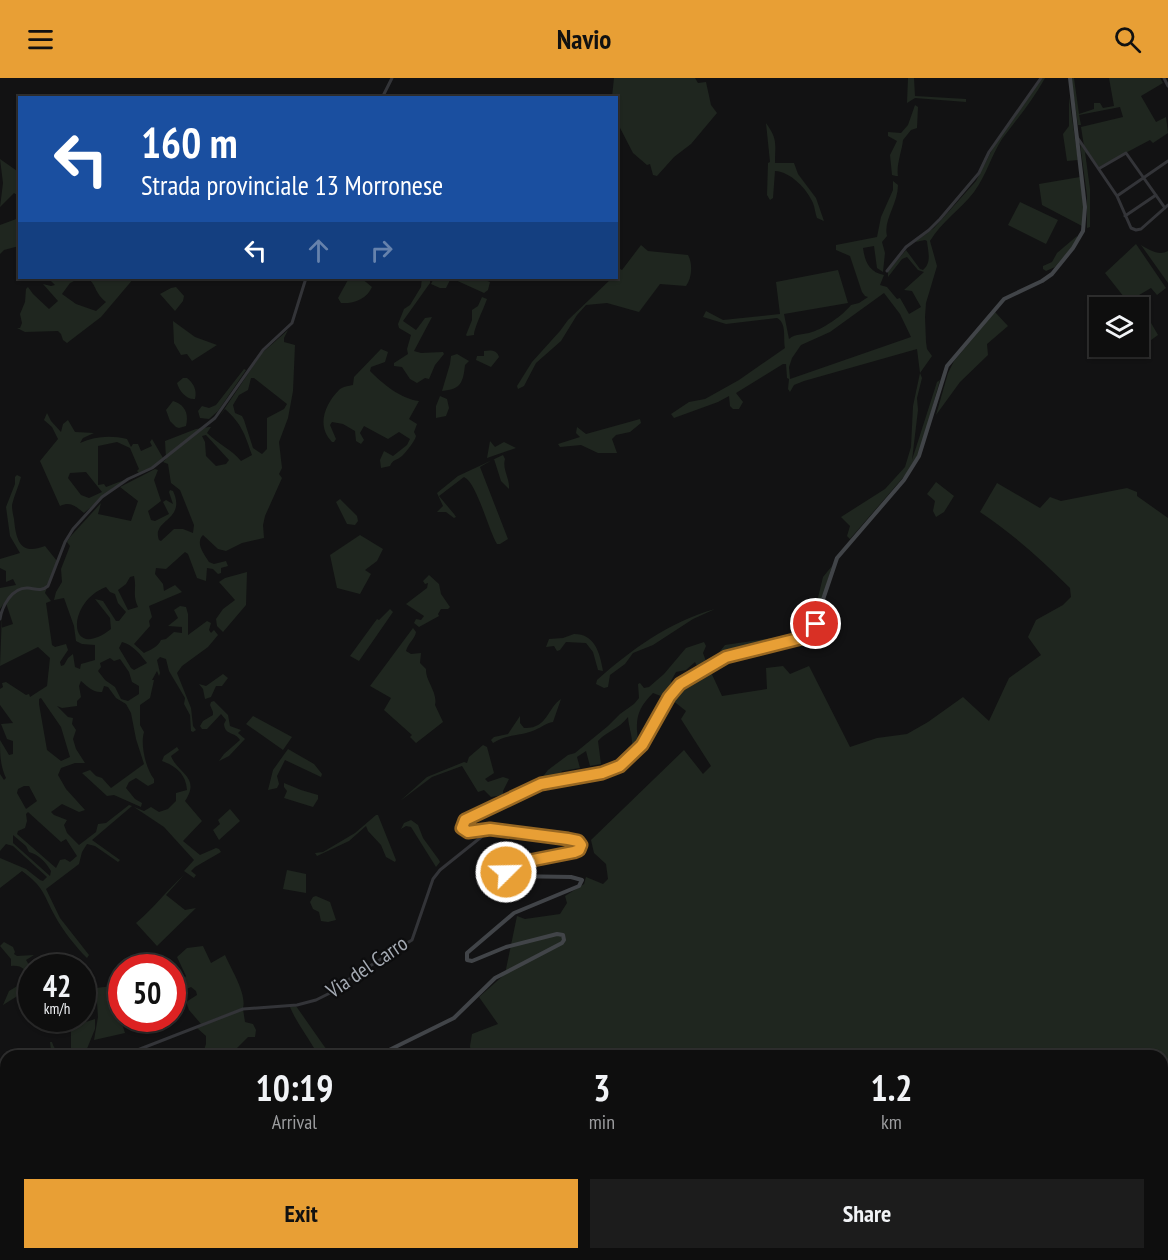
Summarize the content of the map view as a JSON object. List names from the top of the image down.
{
  "streets": {
    "street": ["Via del Carro"]
  },
  "page": {
    "header": "Navio",
    "turn": ["160 m", "Strada provinciale 13 Morronese"],
    "speed": "42 km/h",
    "limit": "50",
    "eta": [
      "10:19",
      "Arrival",
      "3",
      "min",
      "1.2",
      "km"
    ],
    "buttons": ["Exit", "Share"]
  }
}
